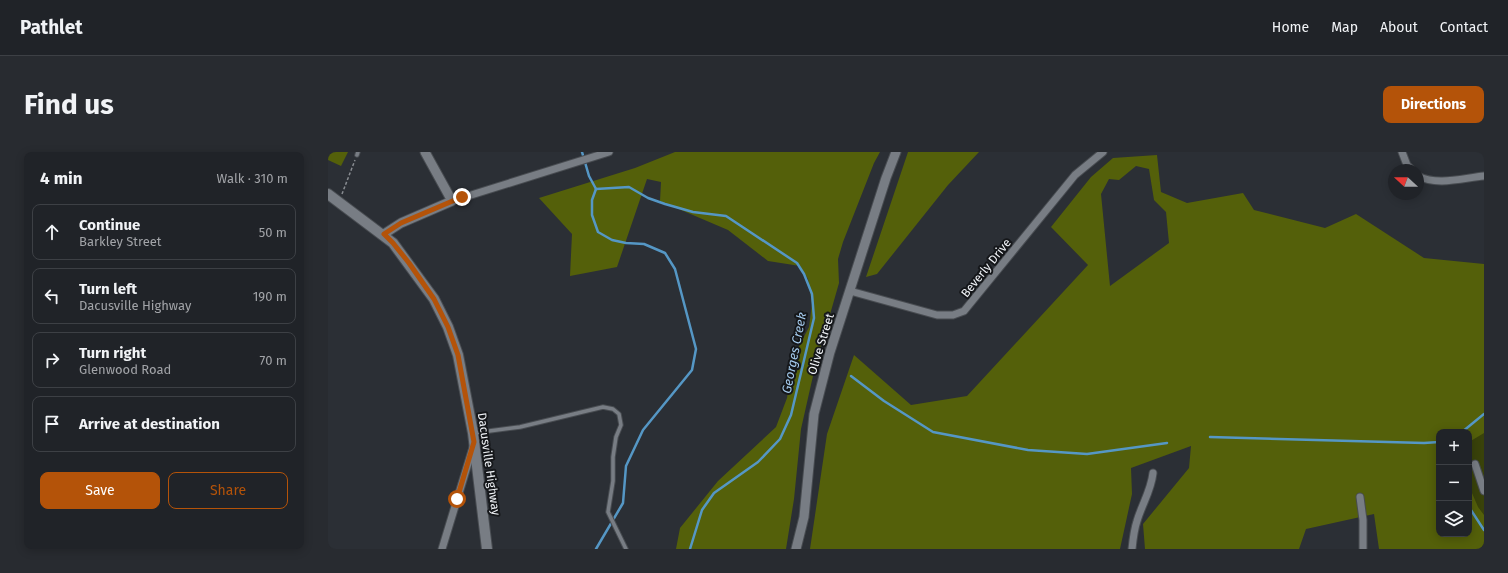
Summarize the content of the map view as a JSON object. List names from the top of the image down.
{
  "streets": {
    "main road": ["Dacusville Highway"],
    "street": ["Beverly Drive", "Olive Street"]
  },
  "crossings": [
    ["Beverly Drive", "Olive Street"]
  ],
  "water": ["Georges Creek"],
  "north": "left",
  "page": {
    "header": "Pathlet",
    "nav": [
      "Home",
      "Map",
      "About",
      "Contact"
    ],
    "buttons": [
      "Directions",
      ["Save", "Share"]
    ],
    "title": "Find us",
    "heading": ["4 min", "Walk · 310 m"],
    "list": [
      ["Continue", "Barkley Street", "50 m"],
      ["Turn left", "Dacusville Highway", "190 m"],
      ["Turn right", "Glenwood Road", "70 m"],
      "Arrive at destination"
    ],
    "map_buttons": ["+", "−"]
  }
}
